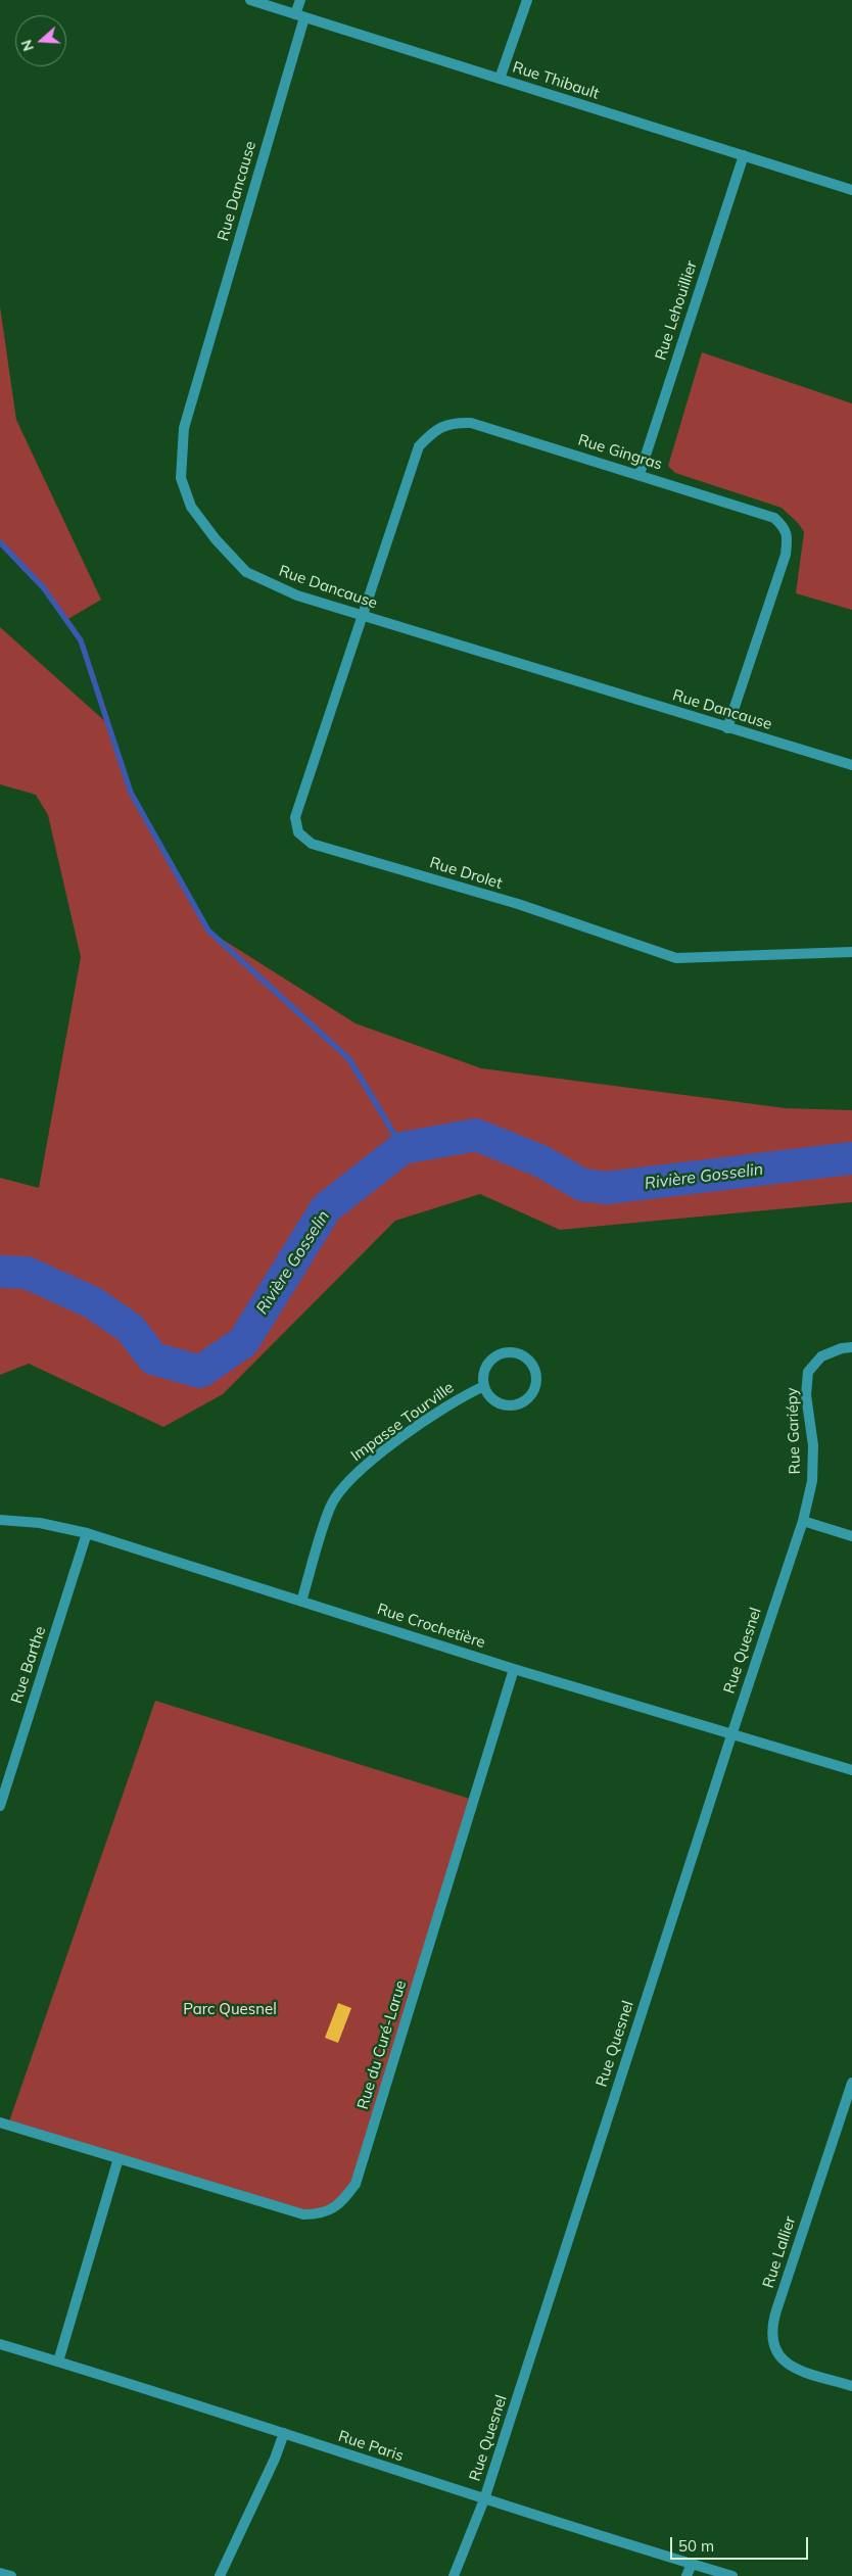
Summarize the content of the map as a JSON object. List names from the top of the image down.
{
  "streets": {
    "street": [
      "Rue Thibault",
      "Rue Dancause",
      "Rue Lehouillier",
      "Rue Gingras",
      "Rue Drolet",
      "Impasse Tourville",
      "Rue Gariépy",
      "Rue Crochetière",
      "Rue Quesnel",
      "Rue Barthe",
      "Rue du Curé-Larue",
      "Rue Lallier",
      "Rue Paris"
    ]
  },
  "crossings": [
    ["Rue Thibault", "Rue Dancause"],
    ["Rue Thibault", "Rue Lehouillier"],
    ["Rue Dancause", "Rue Gingras"],
    ["Rue Dancause", "Rue Drolet"],
    ["Rue Lehouillier", "Rue Gingras"],
    ["Rue Gingras", "Rue Drolet"],
    ["Impasse Tourville", "Rue Crochetière"],
    ["Rue Gariépy", "Rue Quesnel"],
    ["Rue Crochetière", "Rue Quesnel"],
    ["Rue Crochetière", "Rue Barthe"],
    ["Rue Crochetière", "Rue du Curé-Larue"],
    ["Rue Quesnel", "Rue Paris"]
  ],
  "water": ["Rivière Gosselin"],
  "parks": ["Parc Quesnel"],
  "scale_bar": "50 m",
  "north": "left"
}
